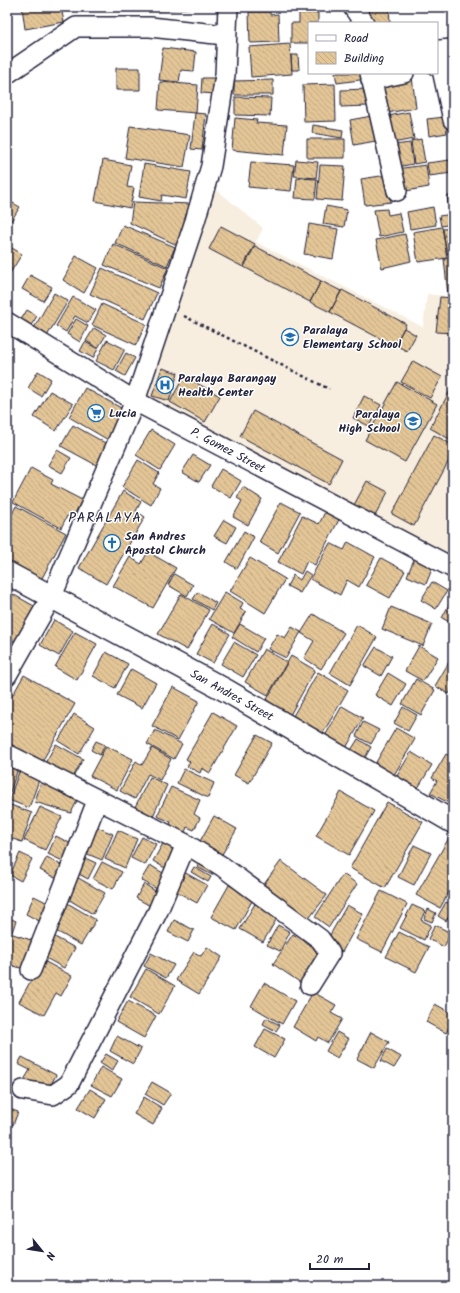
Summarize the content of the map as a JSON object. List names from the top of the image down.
{
  "streets": {
    "main road": ["San Andres Street"],
    "street": ["P. Gomez Street"]
  },
  "districts": ["PARALAYA"],
  "places": {
    "school or university": ["Paralaya Elementary School", "Paralaya High School"],
    "hospital": ["Paralaya Barangay Health Center"],
    "supermarket": ["Lucia"],
    "church": ["San Andres Apostol Church"]
  },
  "legend": ["Road", "Building"],
  "scale_bar": "20 m",
  "north": "bottom right"
}
